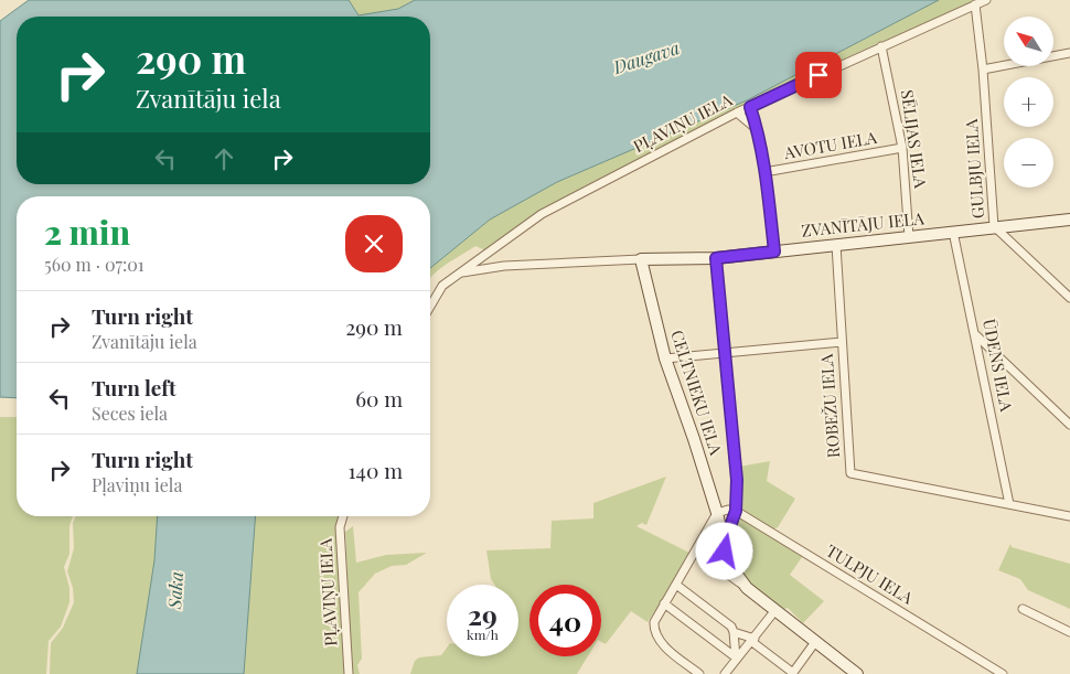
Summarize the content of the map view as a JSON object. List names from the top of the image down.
{
  "streets": {
    "street": [
      "PĻAVIŅU IELA",
      "SĒLIJAS IELA",
      "AVOTU IELA",
      "GULBJU IELA",
      "ZVANĪTĀJU IELA",
      "ŪDENS IELA",
      "CELTNIEKU IELA",
      "ROBEŽU IELA",
      "TULPJU IELA"
    ]
  },
  "crossings": [
    ["PĻAVIŅU IELA", "SĒLIJAS IELA"],
    ["PĻAVIŅU IELA", "GULBJU IELA"],
    ["PĻAVIŅU IELA", "ZVANĪTĀJU IELA"],
    ["SĒLIJAS IELA", "AVOTU IELA"],
    ["SĒLIJAS IELA", "ZVANĪTĀJU IELA"],
    ["GULBJU IELA", "ZVANĪTĀJU IELA"],
    ["ZVANĪTĀJU IELA", "ŪDENS IELA"],
    ["ZVANĪTĀJU IELA", "CELTNIEKU IELA"],
    ["ZVANĪTĀJU IELA", "ROBEŽU IELA"],
    ["ŪDENS IELA", "ROBEŽU IELA"]
  ],
  "water": ["Daugava", "Saka"],
  "north": "top left",
  "page": {
    "map_buttons": ["+", "−"],
    "turn": ["290 m", "Zvanītāju iela"],
    "heading": ["2 min", "560 m · 07:01"],
    "list": [
      {
        "name": "Turn right",
        "note": "Zvanītāju iela",
        "value": "290 m"
      },
      {
        "name": "Turn left",
        "note": "Seces iela",
        "value": "60 m"
      },
      {
        "name": "Turn right",
        "note": "Pļaviņu iela",
        "value": "140 m"
      }
    ],
    "speed": "29 km/h",
    "limit": "40"
  }
}
